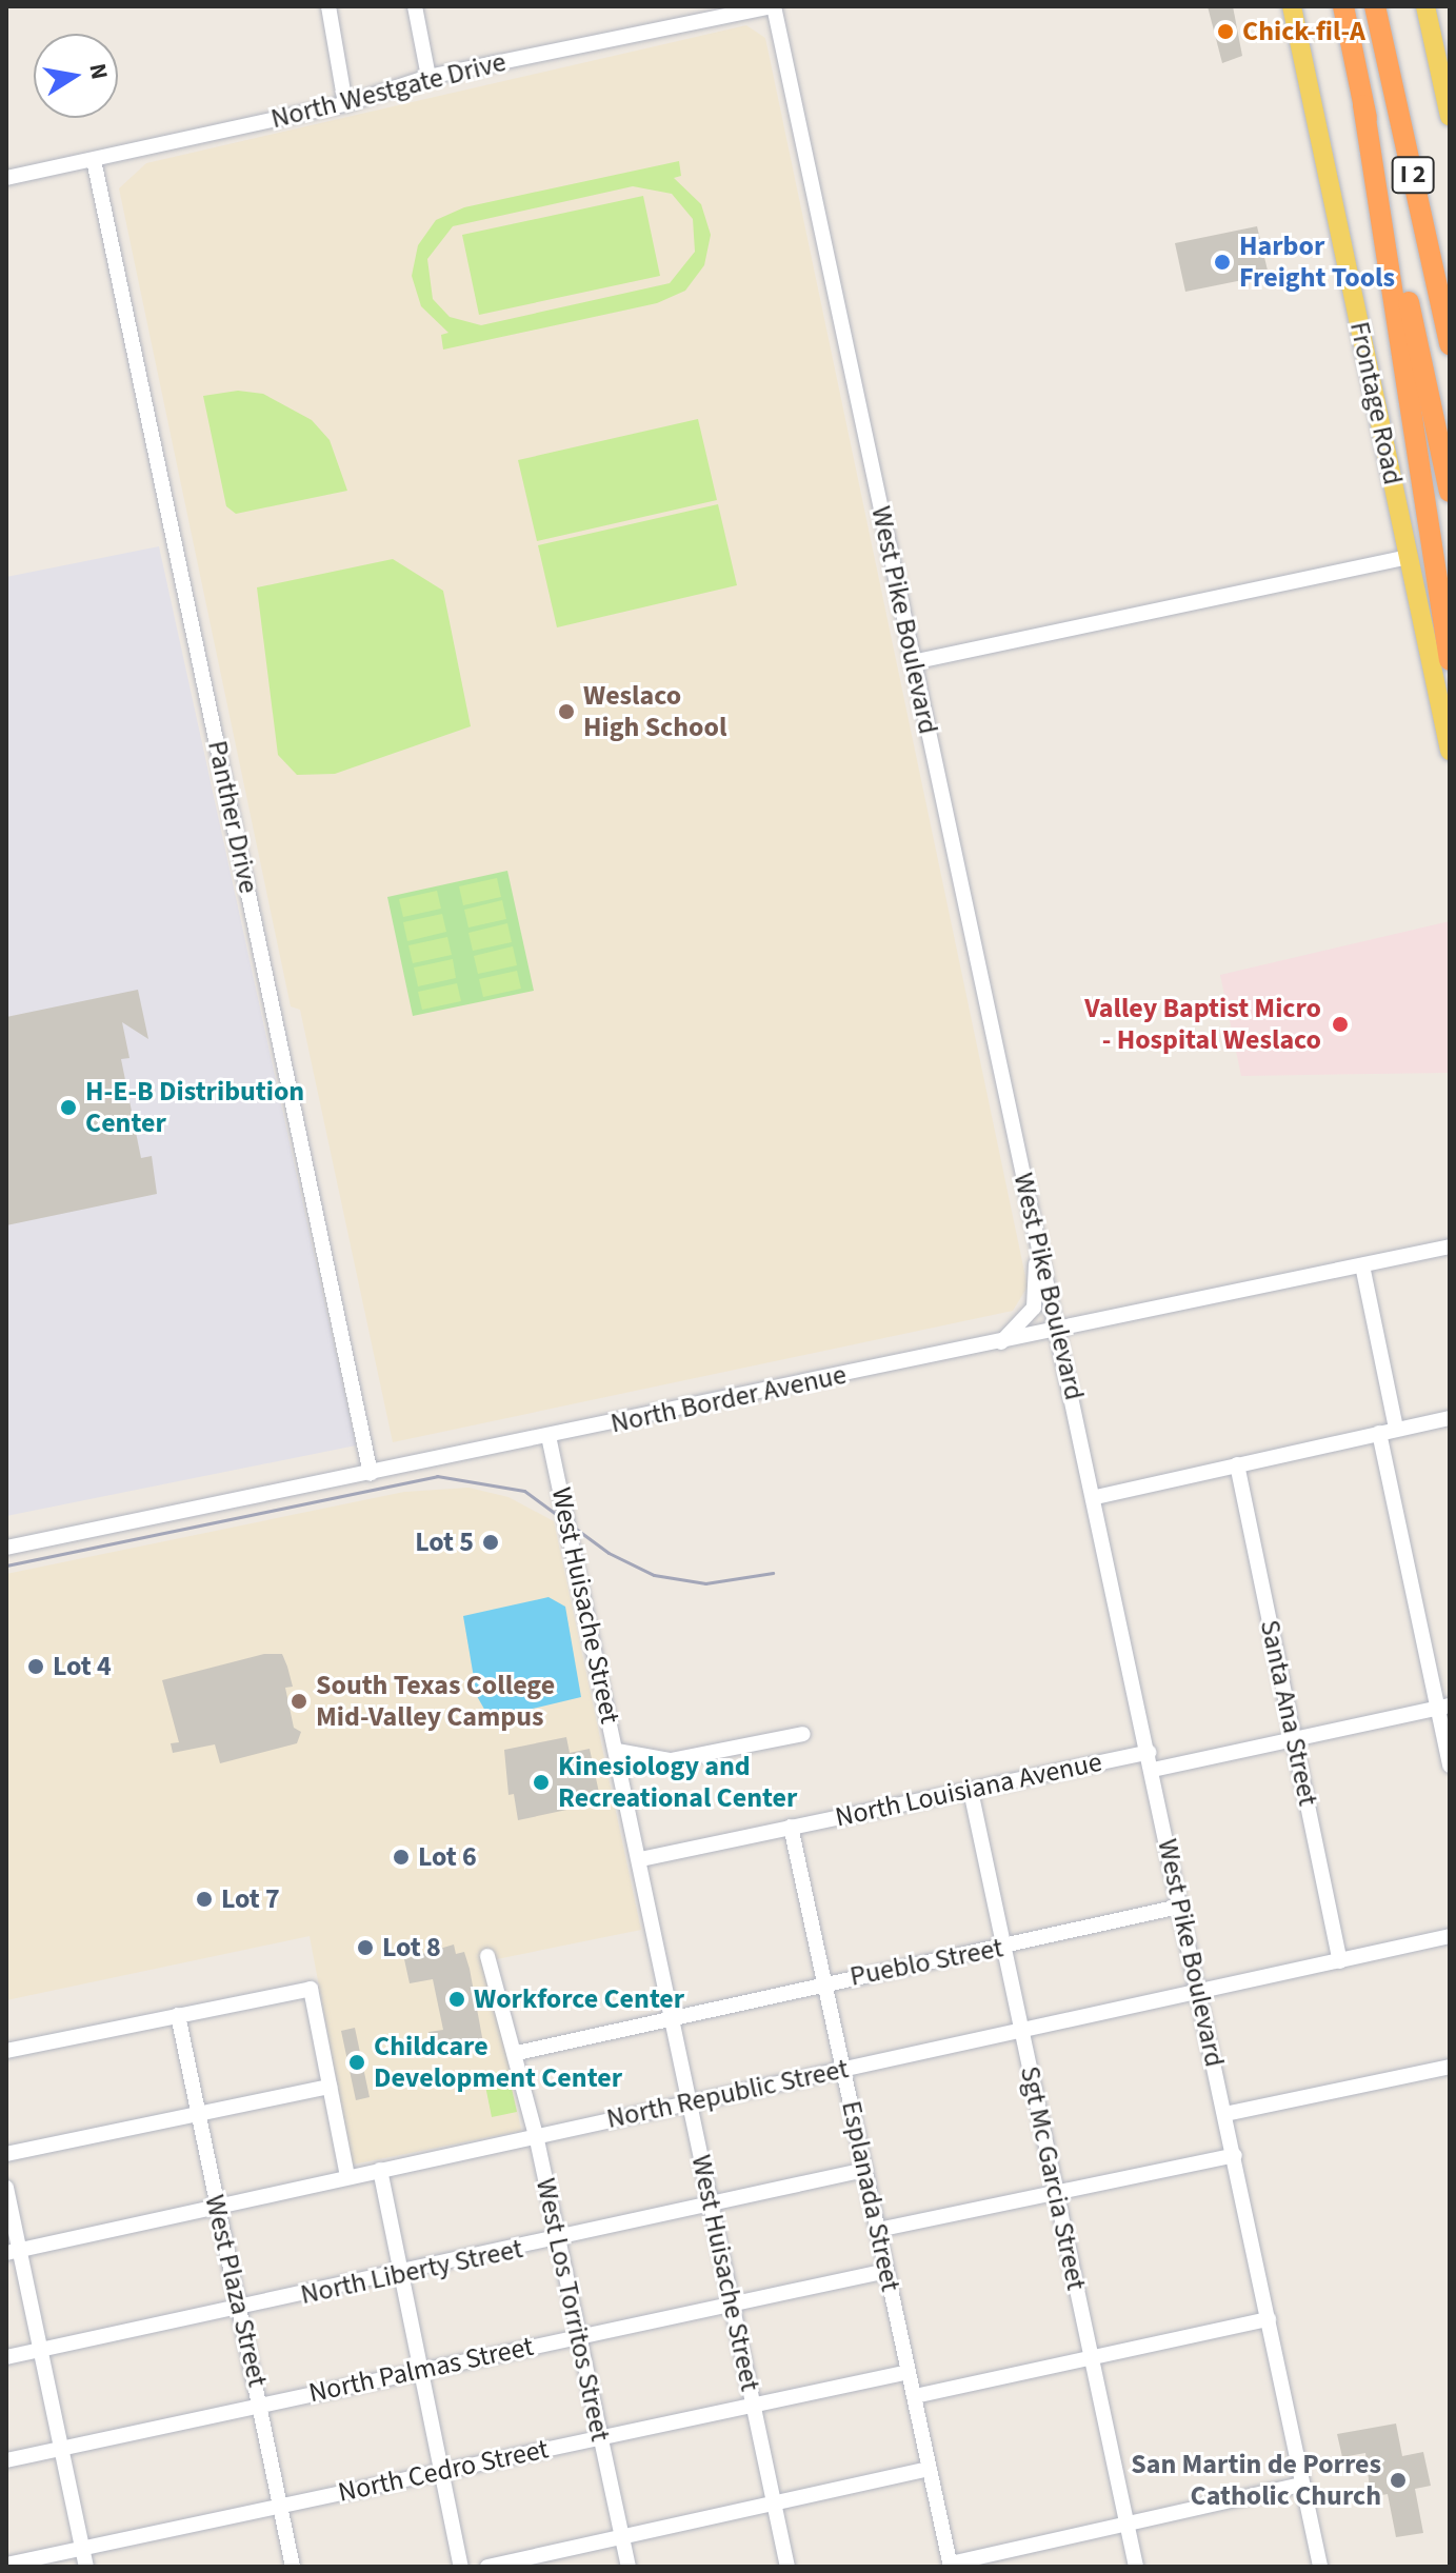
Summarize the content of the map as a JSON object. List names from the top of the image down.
{
  "streets": {
    "highway": ["I 2"],
    "main road": ["Frontage Road"],
    "street": [
      "North Westgate Drive",
      "West Pike Boulevard",
      "Panther Drive",
      "North Border Avenue",
      "West Huisache Street",
      "Santa Ana Street",
      "North Louisiana Avenue",
      "Pueblo Street",
      "North Republic Street",
      "Sgt Mc Garcia Street",
      "Esplanada Street",
      "North Liberty Street",
      "West Plaza Street",
      "West Los Torritos Street",
      "North Palmas Street",
      "North Cedro Street"
    ]
  },
  "crossings": [
    ["North Westgate Drive", "West Pike Boulevard"],
    ["North Westgate Drive", "Panther Drive"],
    ["West Pike Boulevard", "North Border Avenue"],
    ["West Pike Boulevard", "North Louisiana Avenue"],
    ["West Pike Boulevard", "Pueblo Street"],
    ["West Pike Boulevard", "North Republic Street"],
    ["Panther Drive", "North Border Avenue"],
    ["North Border Avenue", "West Huisache Street"],
    ["West Huisache Street", "North Louisiana Avenue"],
    ["West Huisache Street", "Pueblo Street"],
    ["West Huisache Street", "North Republic Street"],
    ["West Huisache Street", "North Liberty Street"],
    ["West Huisache Street", "North Palmas Street"],
    ["West Huisache Street", "North Cedro Street"],
    ["Santa Ana Street", "North Republic Street"],
    ["North Louisiana Avenue", "Sgt Mc Garcia Street"],
    ["North Louisiana Avenue", "Esplanada Street"],
    ["Pueblo Street", "Sgt Mc Garcia Street"],
    ["Pueblo Street", "Esplanada Street"],
    ["Pueblo Street", "West Los Torritos Street"],
    ["North Republic Street", "Sgt Mc Garcia Street"],
    ["North Republic Street", "Esplanada Street"],
    ["North Republic Street", "West Plaza Street"],
    ["North Republic Street", "West Los Torritos Street"],
    ["Esplanada Street", "North Liberty Street"],
    ["Esplanada Street", "North Palmas Street"],
    ["Esplanada Street", "North Cedro Street"],
    ["North Liberty Street", "West Plaza Street"],
    ["North Liberty Street", "West Los Torritos Street"],
    ["West Plaza Street", "North Palmas Street"],
    ["West Plaza Street", "North Cedro Street"],
    ["West Los Torritos Street", "North Palmas Street"],
    ["West Los Torritos Street", "North Cedro Street"]
  ],
  "places": [
    "Chick-fil-A",
    "Harbor Freight Tools",
    "Weslaco High School",
    "Valley Baptist Micro - Hospital Weslaco",
    "H-E-B Distribution Center",
    "Lot 5",
    "Lot 4",
    "South Texas College Mid-Valley Campus",
    "Kinesiology and Recreational Center",
    "Lot 6",
    "Lot 7",
    "Lot 8",
    "Workforce Center",
    "Childcare Development Center",
    "San Martin de Porres Catholic Church"
  ],
  "north": "right"
}
